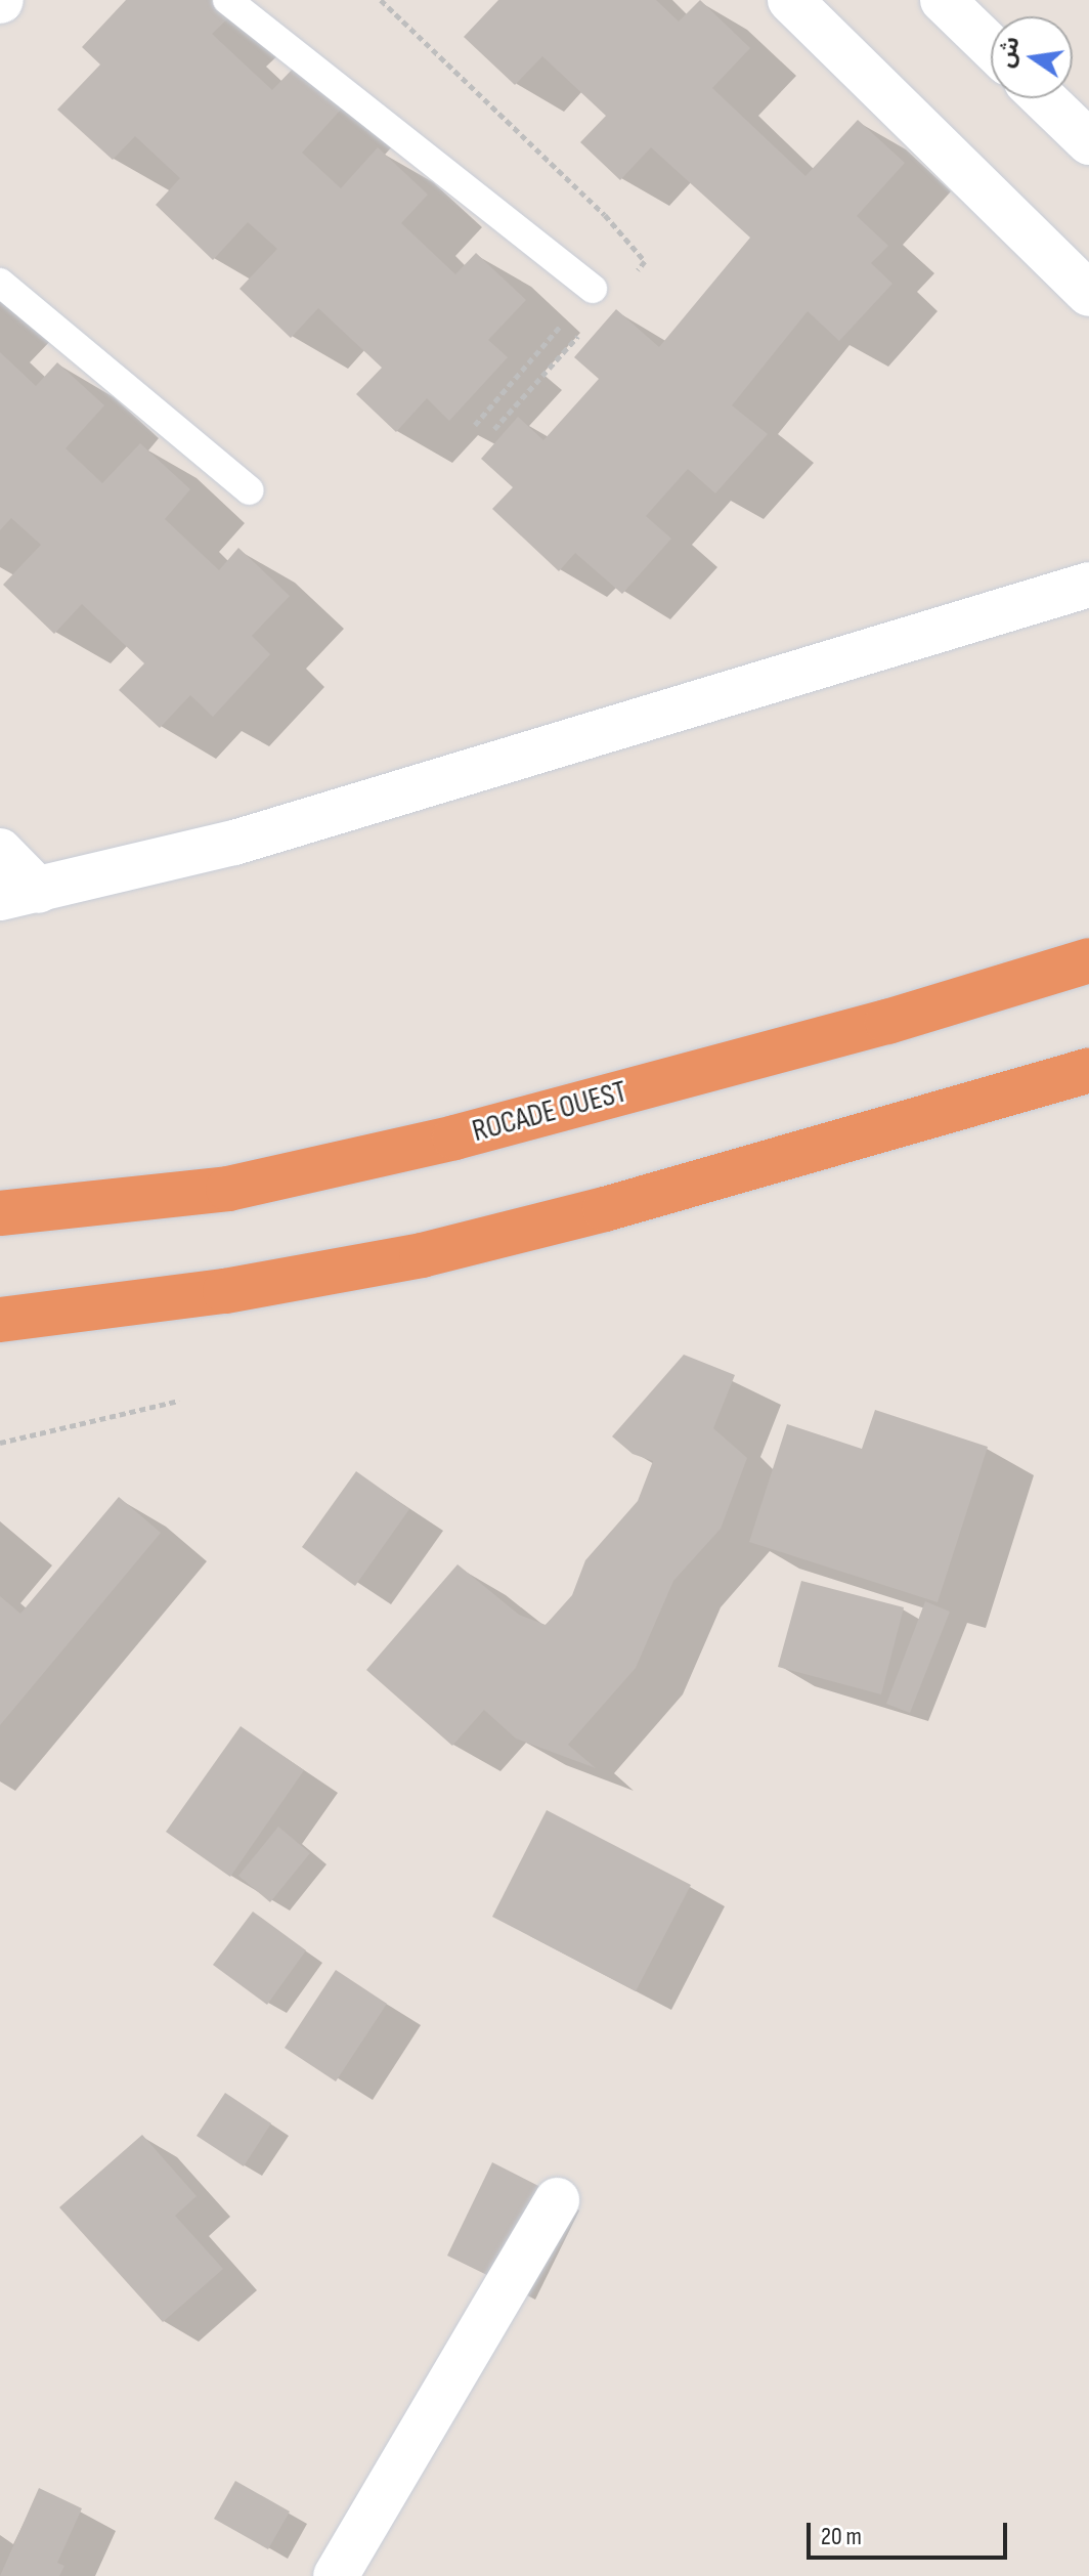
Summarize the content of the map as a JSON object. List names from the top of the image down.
{
  "streets": {
    "highway": ["ROCADE OUEST"]
  },
  "scale_bar": "20 m",
  "north": "left"
}
